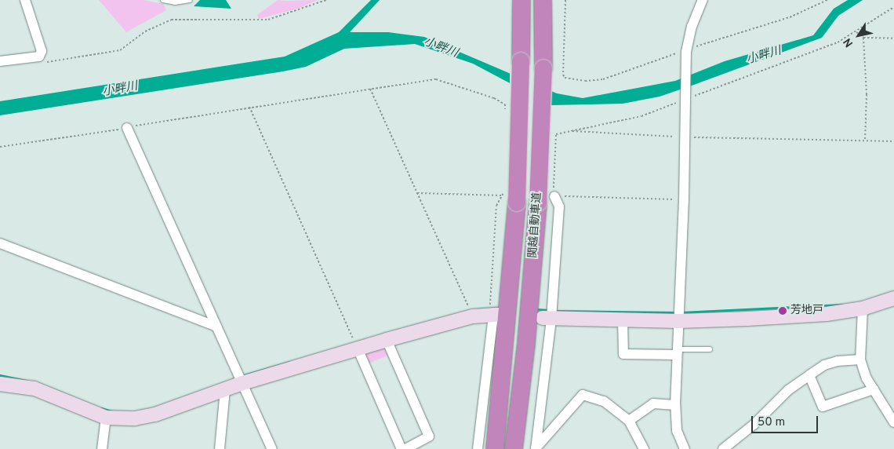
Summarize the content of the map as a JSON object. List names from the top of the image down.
{
  "streets": {
    "highway": ["関越自動車道"]
  },
  "water": ["小畔川"],
  "places": ["芳地戸"],
  "scale_bar": "50 m",
  "north": "bottom left"
}
